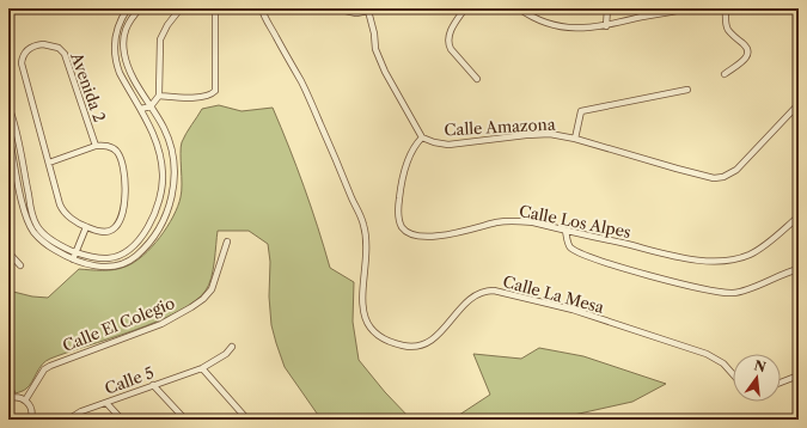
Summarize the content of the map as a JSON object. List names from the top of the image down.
{
  "streets": {
    "street": [
      "Avenida 2",
      "Calle Amazona",
      "Calle Los Alpes",
      "Calle La Mesa",
      "Calle El Colegio",
      "Calle 5"
    ]
  },
  "crossings": [
    ["Calle Amazona", "Calle Los Alpes"]
  ],
  "north": "top"
}
